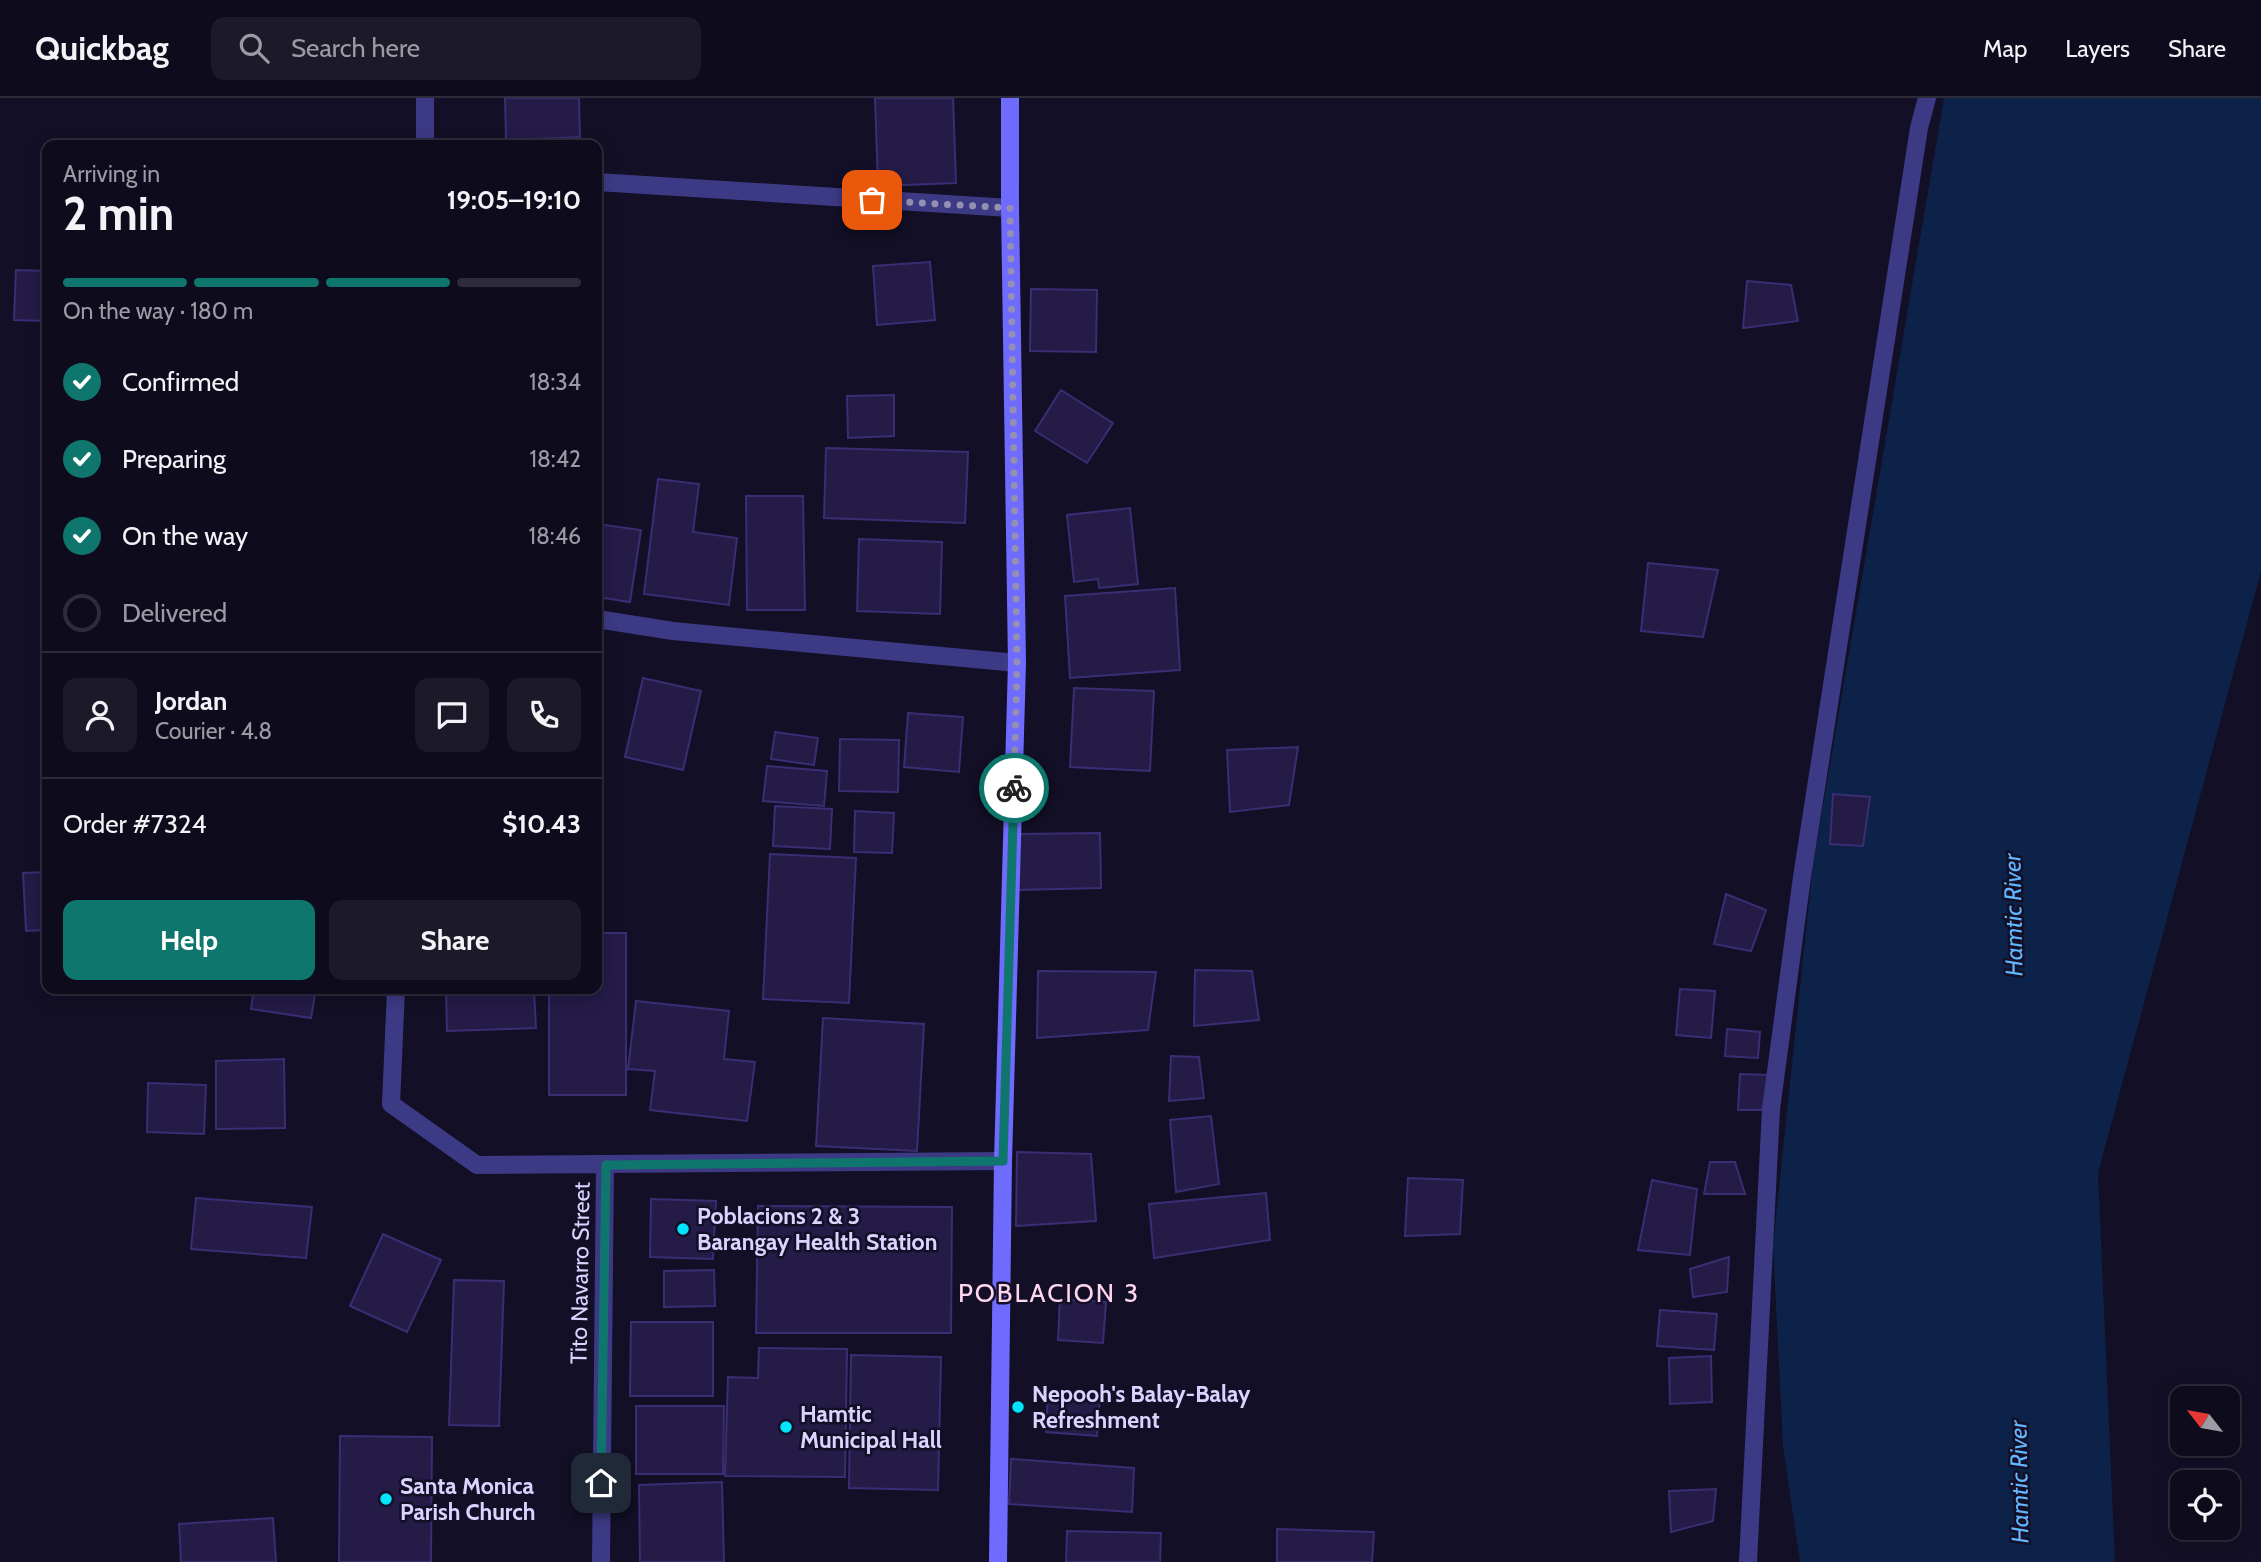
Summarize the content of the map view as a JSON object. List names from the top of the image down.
{
  "streets": {
    "street": ["Tito Navarro Street"]
  },
  "districts": ["POBLACION 3"],
  "water": ["Hamtic River"],
  "places": [
    "Poblacions 2 & 3 Barangay Health Station",
    "Nepooh's Balay-Balay Refreshment",
    "Hamtic Municipal Hall",
    "Santa Monica Parish Church"
  ],
  "north": "top left",
  "page": {
    "header": "Quickbag",
    "search": "Search here",
    "nav": ["Map", "Layers", "Share"],
    "heading": ["2 min", "Arriving in", "19:05–19:10"],
    "panel": [
      "Jordan",
      "Courier · 4.8",
      "Order #7324",
      "$10.43"
    ],
    "bar": "On the way · 180 m",
    "list": [
      ["Confirmed", "18:34"],
      ["Preparing", "18:42"],
      ["On the way", "18:46"],
      "Delivered"
    ],
    "buttons": ["Help", "Share"]
  }
}
